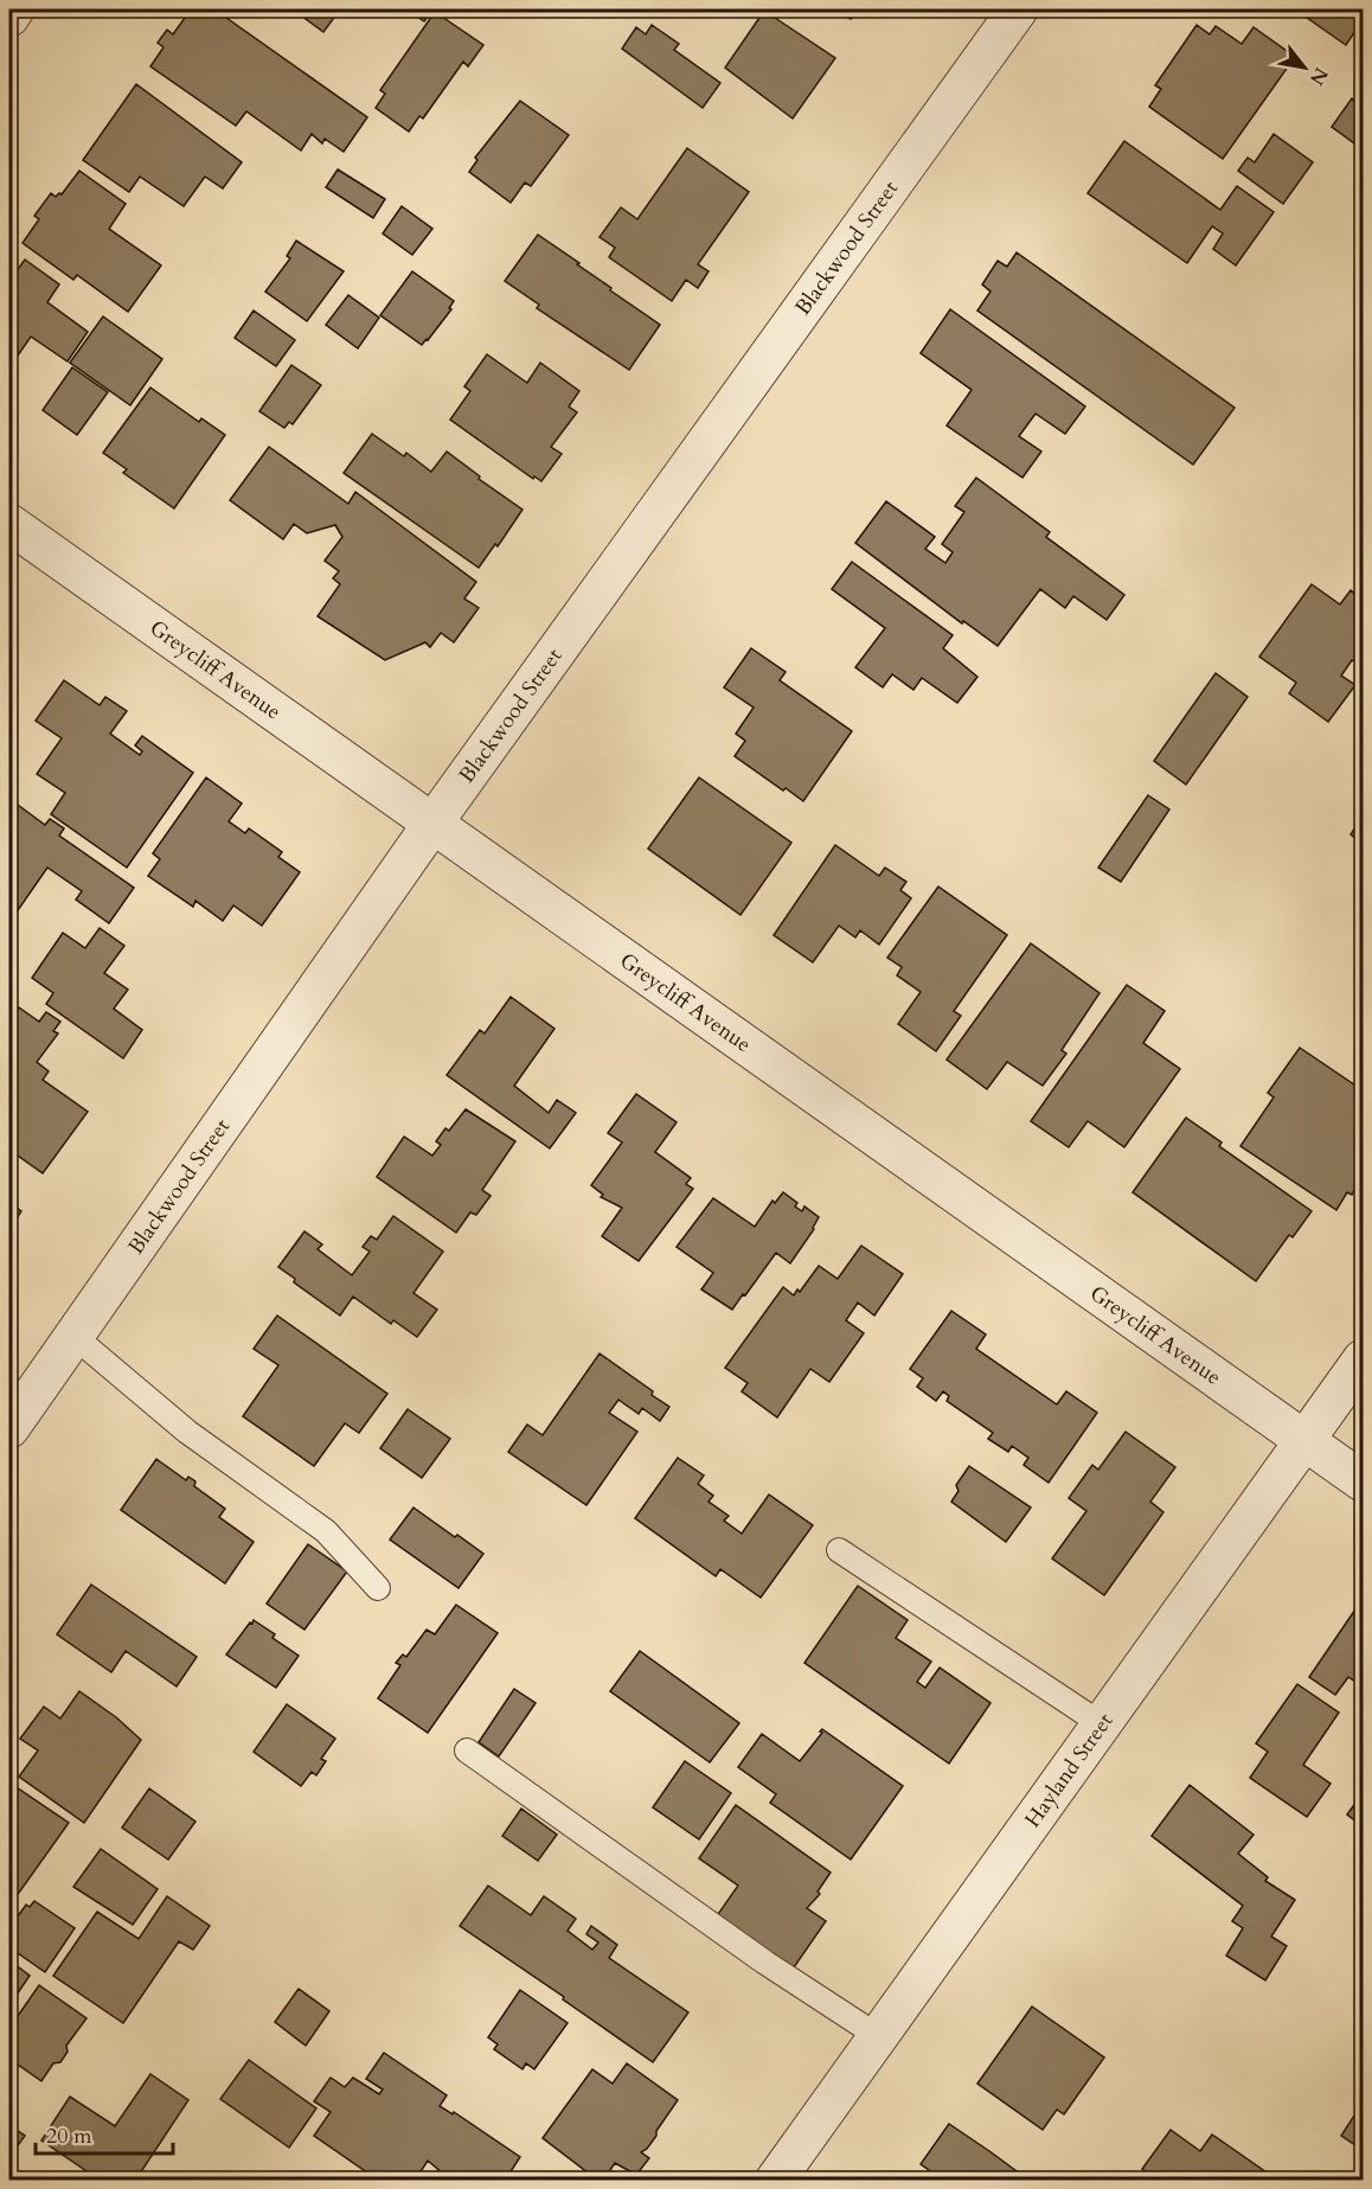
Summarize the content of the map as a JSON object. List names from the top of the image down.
{
  "streets": {
    "street": ["Blackwood Street", "Greycliff Avenue", "Hayland Street"]
  },
  "crossings": [
    ["Blackwood Street", "Greycliff Avenue"],
    ["Greycliff Avenue", "Hayland Street"]
  ],
  "scale_bar": "20 m",
  "north": "bottom right"
}
